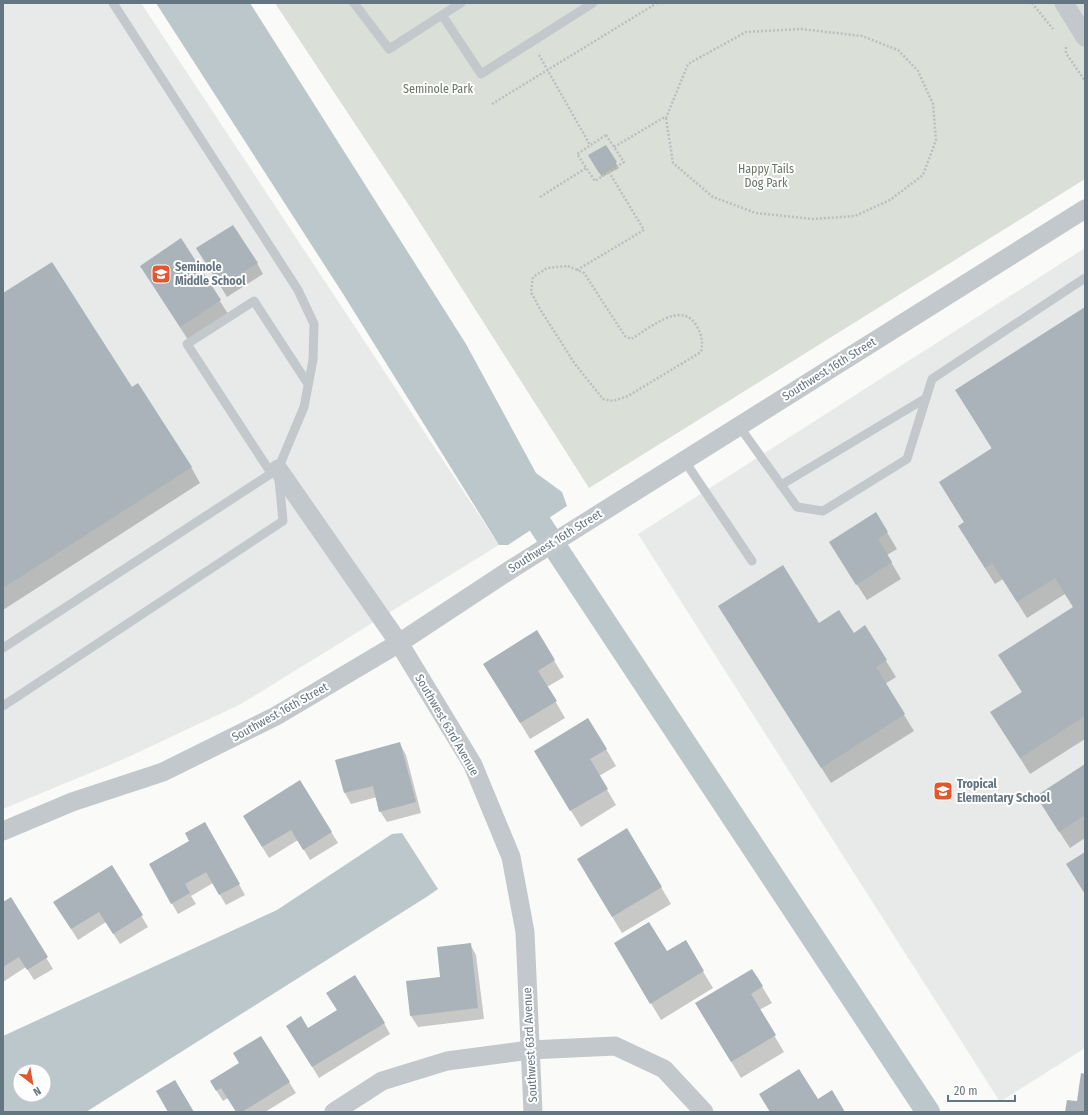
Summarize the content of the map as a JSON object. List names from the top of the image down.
{
  "streets": {
    "street": ["Southwest 16th Street", "Southwest 63rd Avenue"]
  },
  "crossings": [
    ["Southwest 16th Street", "Southwest 63rd Avenue"]
  ],
  "parks": ["Seminole Park", "Happy Tails Dog Park"],
  "places": {
    "school or university": ["Seminole Middle School", "Tropical Elementary School"]
  },
  "scale_bar": "20 m",
  "north": "bottom right"
}
